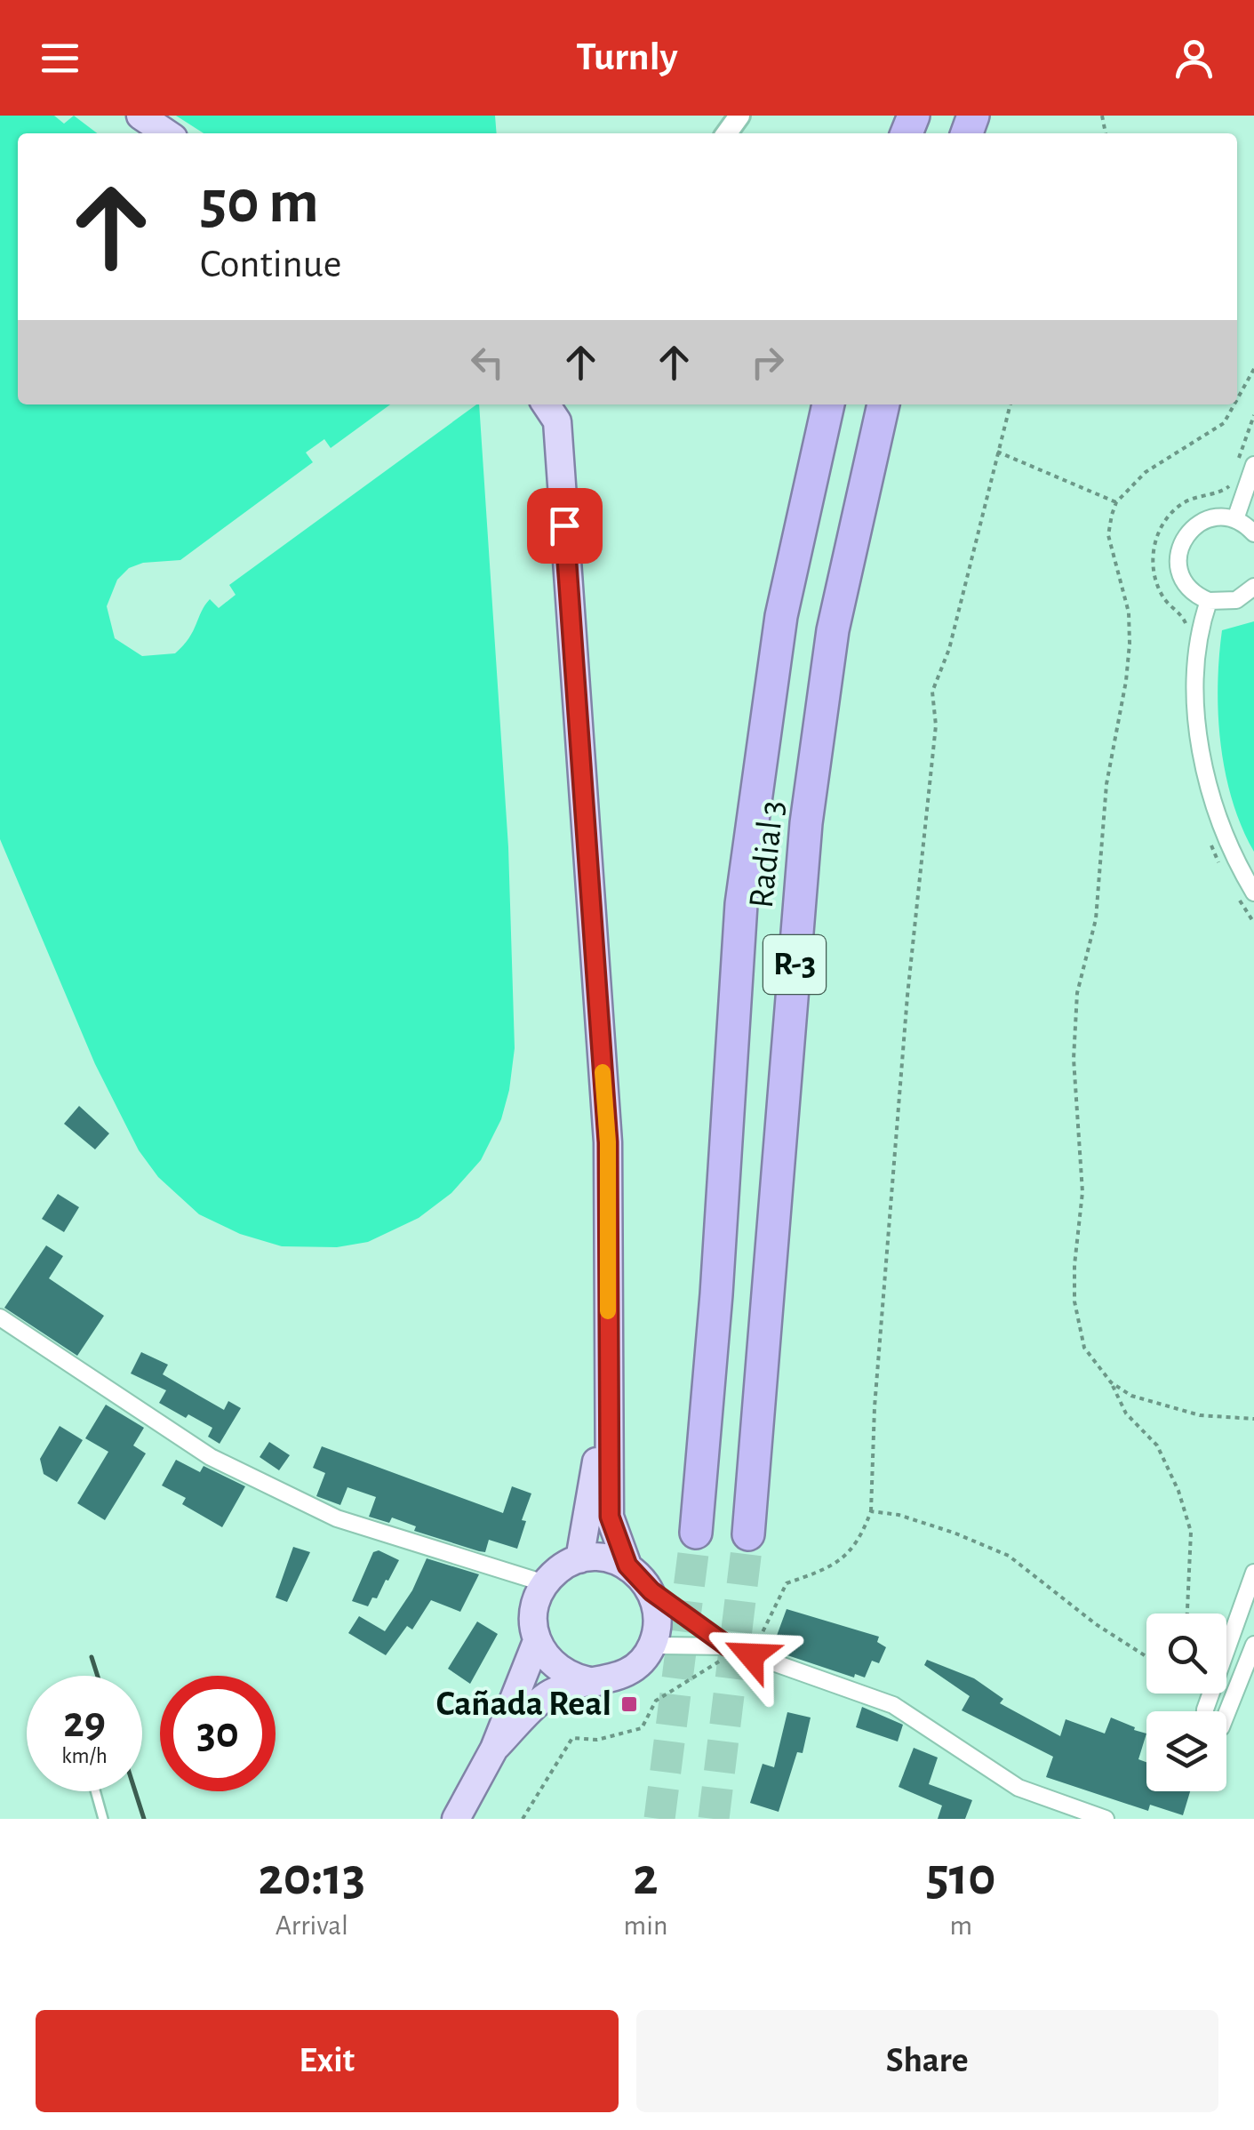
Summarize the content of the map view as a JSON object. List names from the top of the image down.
{
  "streets": {
    "highway": ["Radial 3", "R-3"]
  },
  "places": {
    "transit": ["Cañada Real"]
  },
  "page": {
    "header": "Turnly",
    "turn": ["50 m", "Continue"],
    "speed": "29 km/h",
    "limit": "30",
    "eta": [
      "20:13",
      "Arrival",
      "2",
      "min",
      "510",
      "m"
    ],
    "buttons": ["Exit", "Share"]
  }
}
